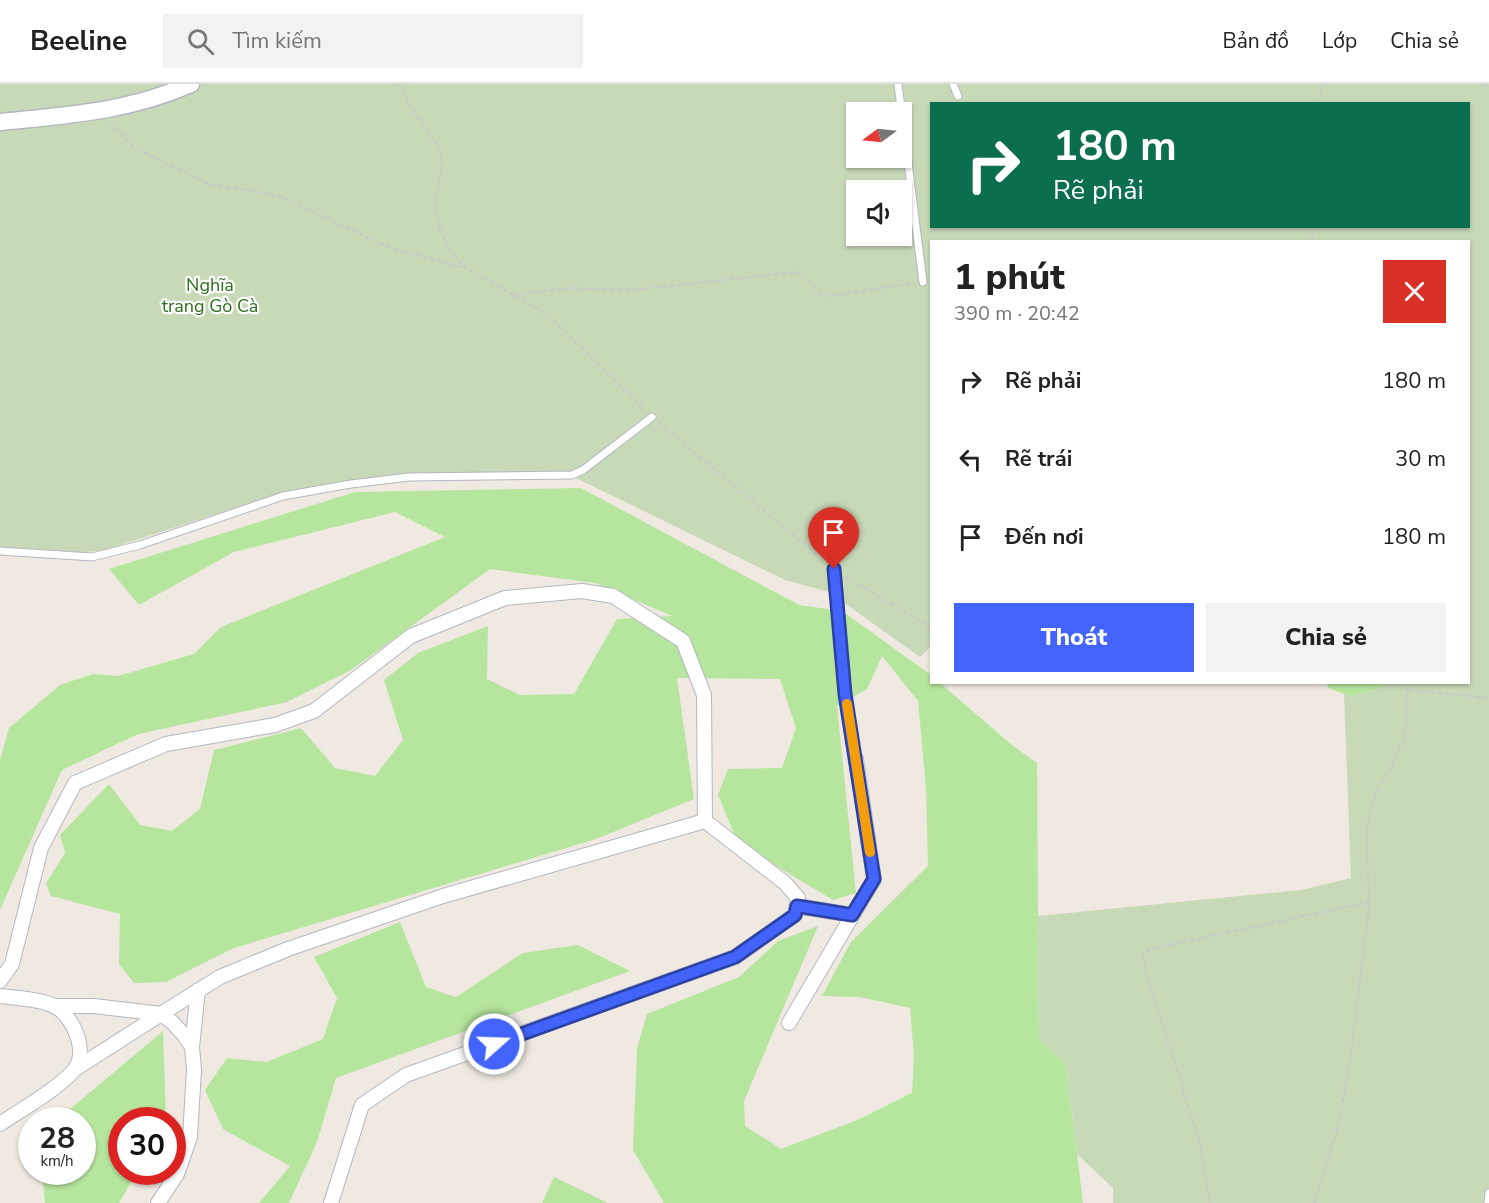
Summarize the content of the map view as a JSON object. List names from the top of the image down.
{
  "parks": ["Nghĩa trang Gò Cà"],
  "north": "left",
  "page": {
    "header": "Beeline",
    "search": "Tìm kiếm",
    "nav": ["Bản đồ", "Lớp", "Chia sẻ"],
    "turn": ["180 m", "Rẽ phải"],
    "heading": ["1 phút", "390 m · 20:42"],
    "list": [
      {
        "name": "Rẽ phải",
        "value": "180 m"
      },
      {
        "name": "Rẽ trái",
        "value": "30 m"
      },
      {
        "name": "Đến nơi",
        "value": "180 m"
      }
    ],
    "buttons": ["Thoát", "Chia sẻ"],
    "speed": "28 km/h",
    "limit": "30"
  }
}
